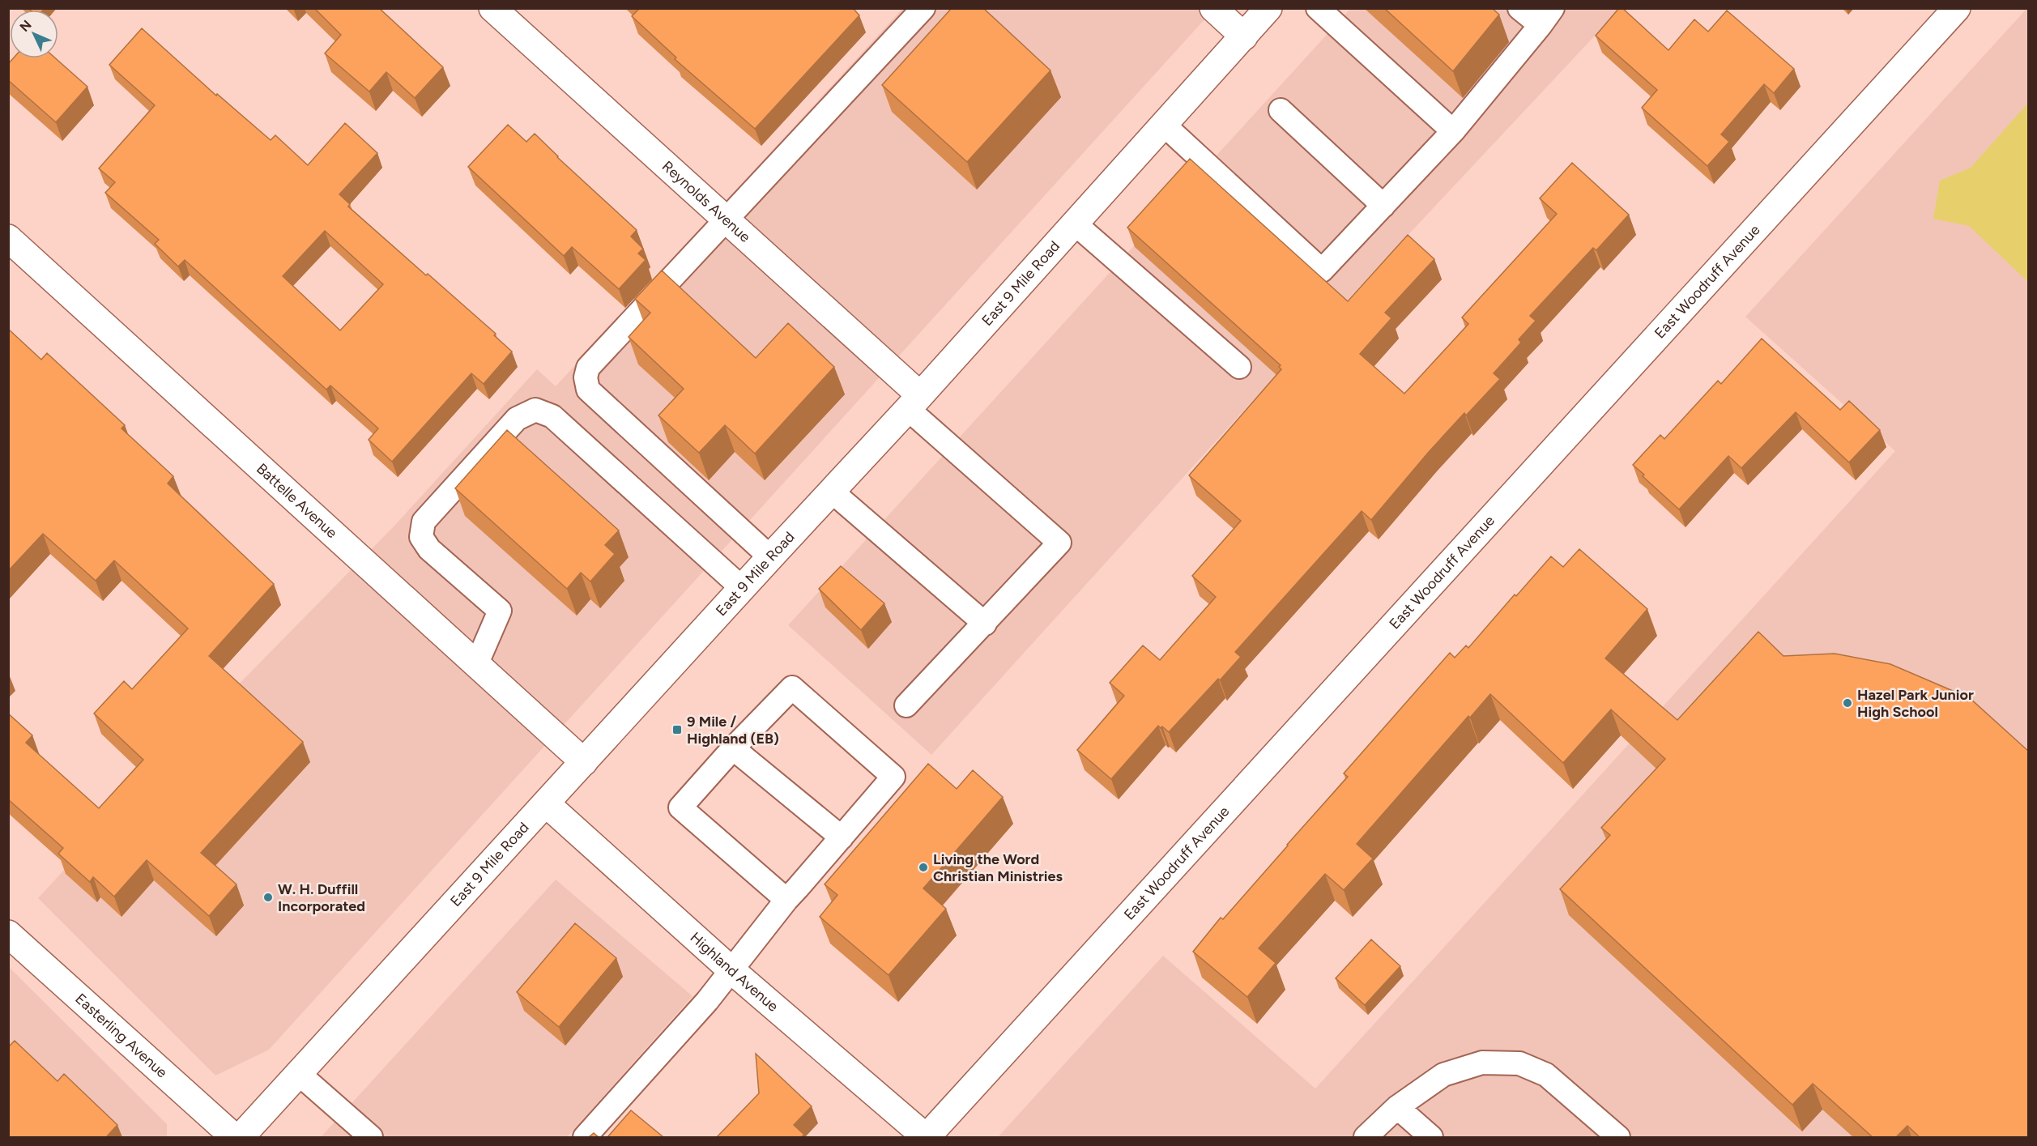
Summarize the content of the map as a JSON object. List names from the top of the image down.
{
  "streets": {
    "street": [
      "Reynolds Avenue",
      "East 9 Mile Road",
      "East Woodruff Avenue",
      "Battelle Avenue",
      "Highland Avenue",
      "Easterling Avenue"
    ]
  },
  "crossings": [
    ["Reynolds Avenue", "East 9 Mile Road"],
    ["East 9 Mile Road", "Battelle Avenue"],
    ["East 9 Mile Road", "Highland Avenue"],
    ["East Woodruff Avenue", "Highland Avenue"]
  ],
  "places": {
    "other": ["Hazel Park Junior High School", "Living the Word Christian Ministries", "W. H. Duffill Incorporated"],
    "transit": ["9 Mile / Highland (EB)"]
  },
  "north": "top left"
}
